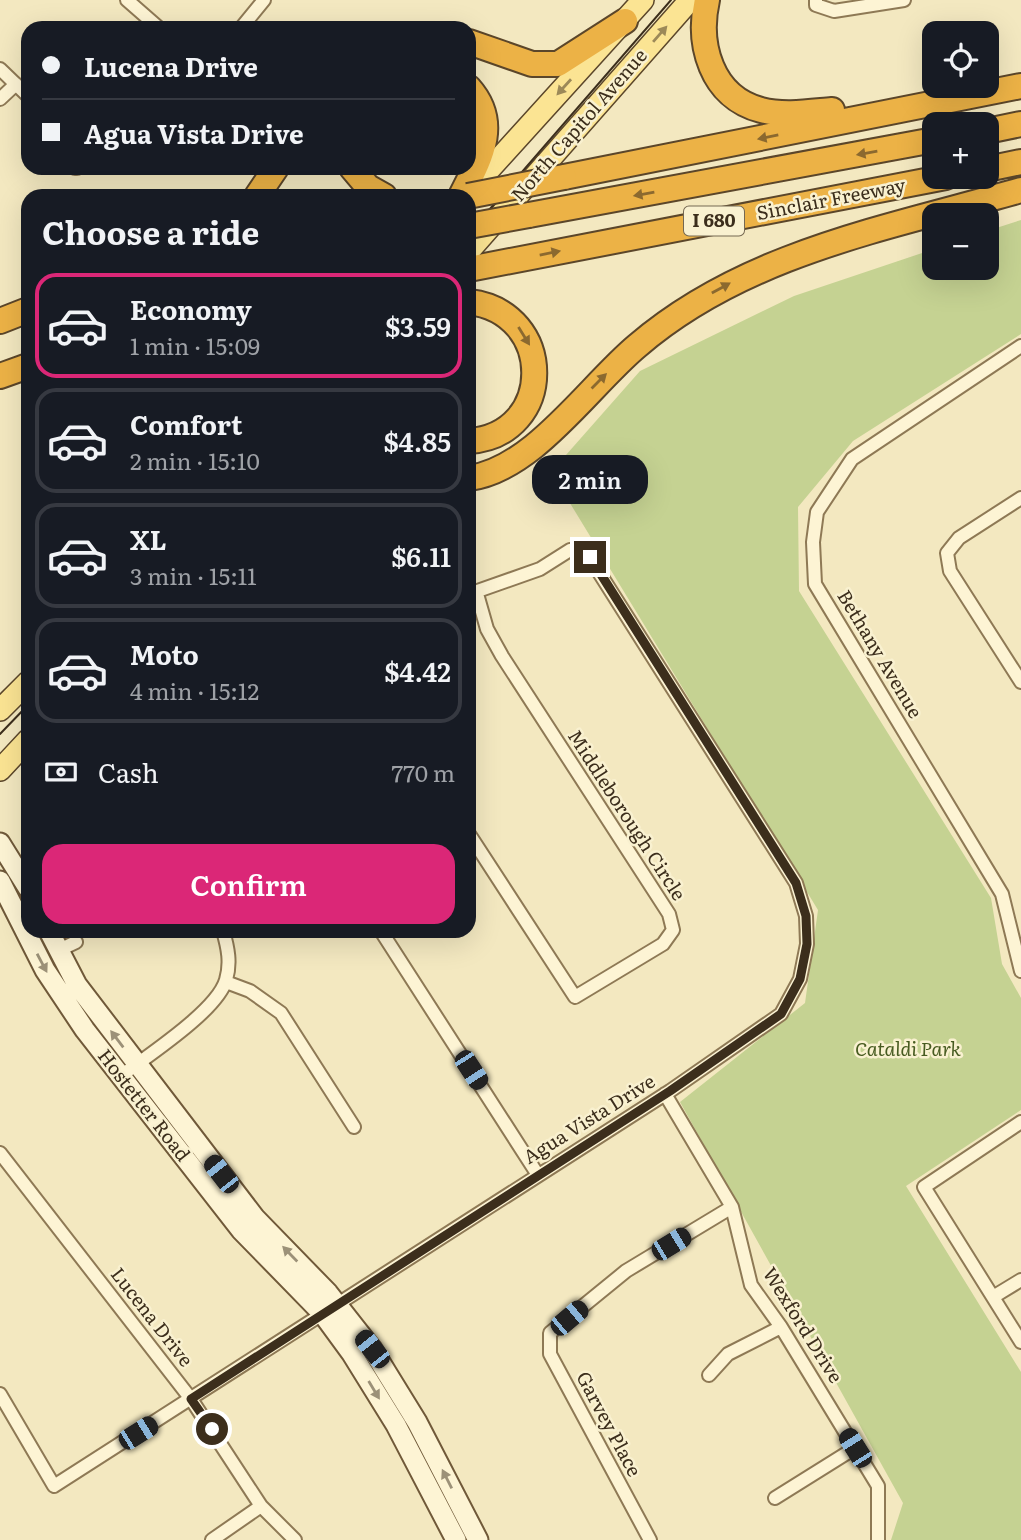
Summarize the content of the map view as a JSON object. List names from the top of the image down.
{
  "streets": {
    "highway": ["Sinclair Freeway", "I 680"],
    "main road": ["North Capitol Avenue", "Hostetter Road"],
    "street": [
      "Bethany Avenue",
      "Middleborough Circle",
      "Agua Vista Drive",
      "Lucena Drive",
      "Wexford Drive",
      "Garvey Place"
    ]
  },
  "crossings": [
    ["Hostetter Road", "Agua Vista Drive"],
    ["Agua Vista Drive", "Lucena Drive"],
    ["Agua Vista Drive", "Wexford Drive"],
    ["Wexford Drive", "Garvey Place"]
  ],
  "parks": ["Cataldi Park"],
  "page": {
    "map_buttons": ["+", "−"],
    "banner": ["Lucena Drive", "Agua Vista Drive"],
    "heading": "Choose a ride",
    "list": [
      {
        "name": "Economy",
        "note": "1 min · 15:09",
        "value": "$3.59"
      },
      {
        "name": "Comfort",
        "note": "2 min · 15:10",
        "value": "$4.85"
      },
      {
        "name": "XL",
        "note": "3 min · 15:11",
        "value": "$6.11"
      },
      {
        "name": "Moto",
        "note": "4 min · 15:12",
        "value": "$4.42"
      }
    ],
    "bubble": "2 min",
    "pay": ["Cash", "770 m"],
    "buttons": "Confirm"
  }
}
